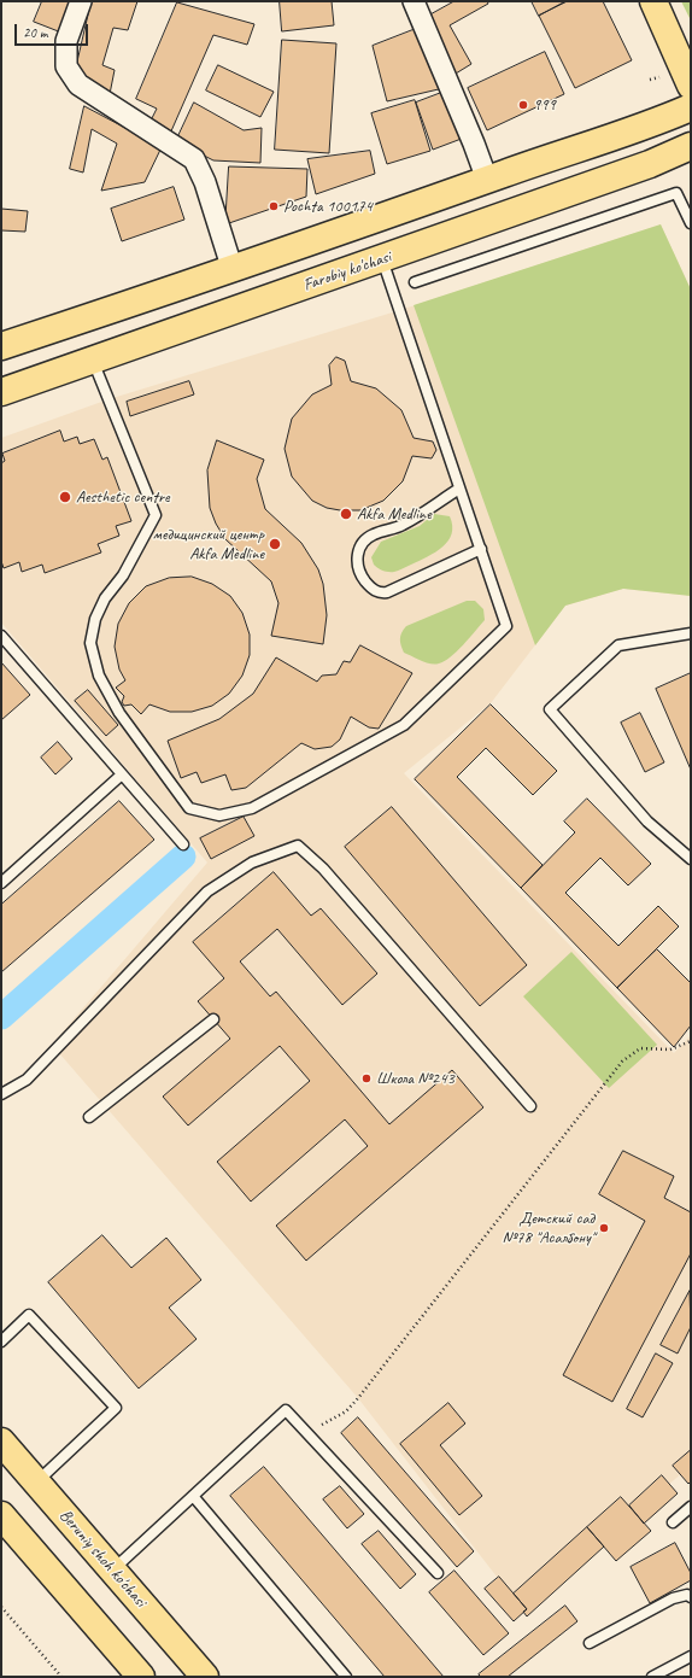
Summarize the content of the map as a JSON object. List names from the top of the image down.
{
  "streets": {
    "main road": ["Farobiy ko'chasi", "Beruniy shoh ko'chasi"]
  },
  "places": [
    "999",
    "Pochta 100174",
    "Aesthetic centre",
    "Akfa Medline",
    "медицинский центр Akfa Medline",
    "Школа №243",
    "Детский сад №78 \"Асалбону\""
  ],
  "scale_bar": "20 m"
}
